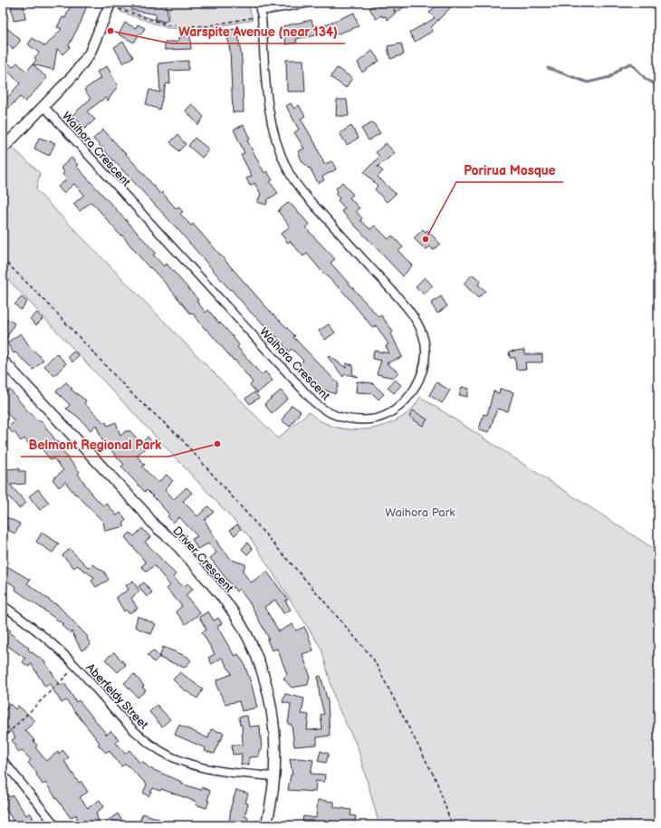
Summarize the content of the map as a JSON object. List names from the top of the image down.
{
  "streets": {
    "street": ["Waihora Crescent", "Driver Crescent", "Aberfeldy Street"]
  },
  "crossings": [
    ["Driver Crescent", "Aberfeldy Street"]
  ],
  "parks": ["Waihora Park"],
  "places": ["Warspite Avenue (near 134)", "Porirua Mosque", "Belmont Regional Park"]
}
